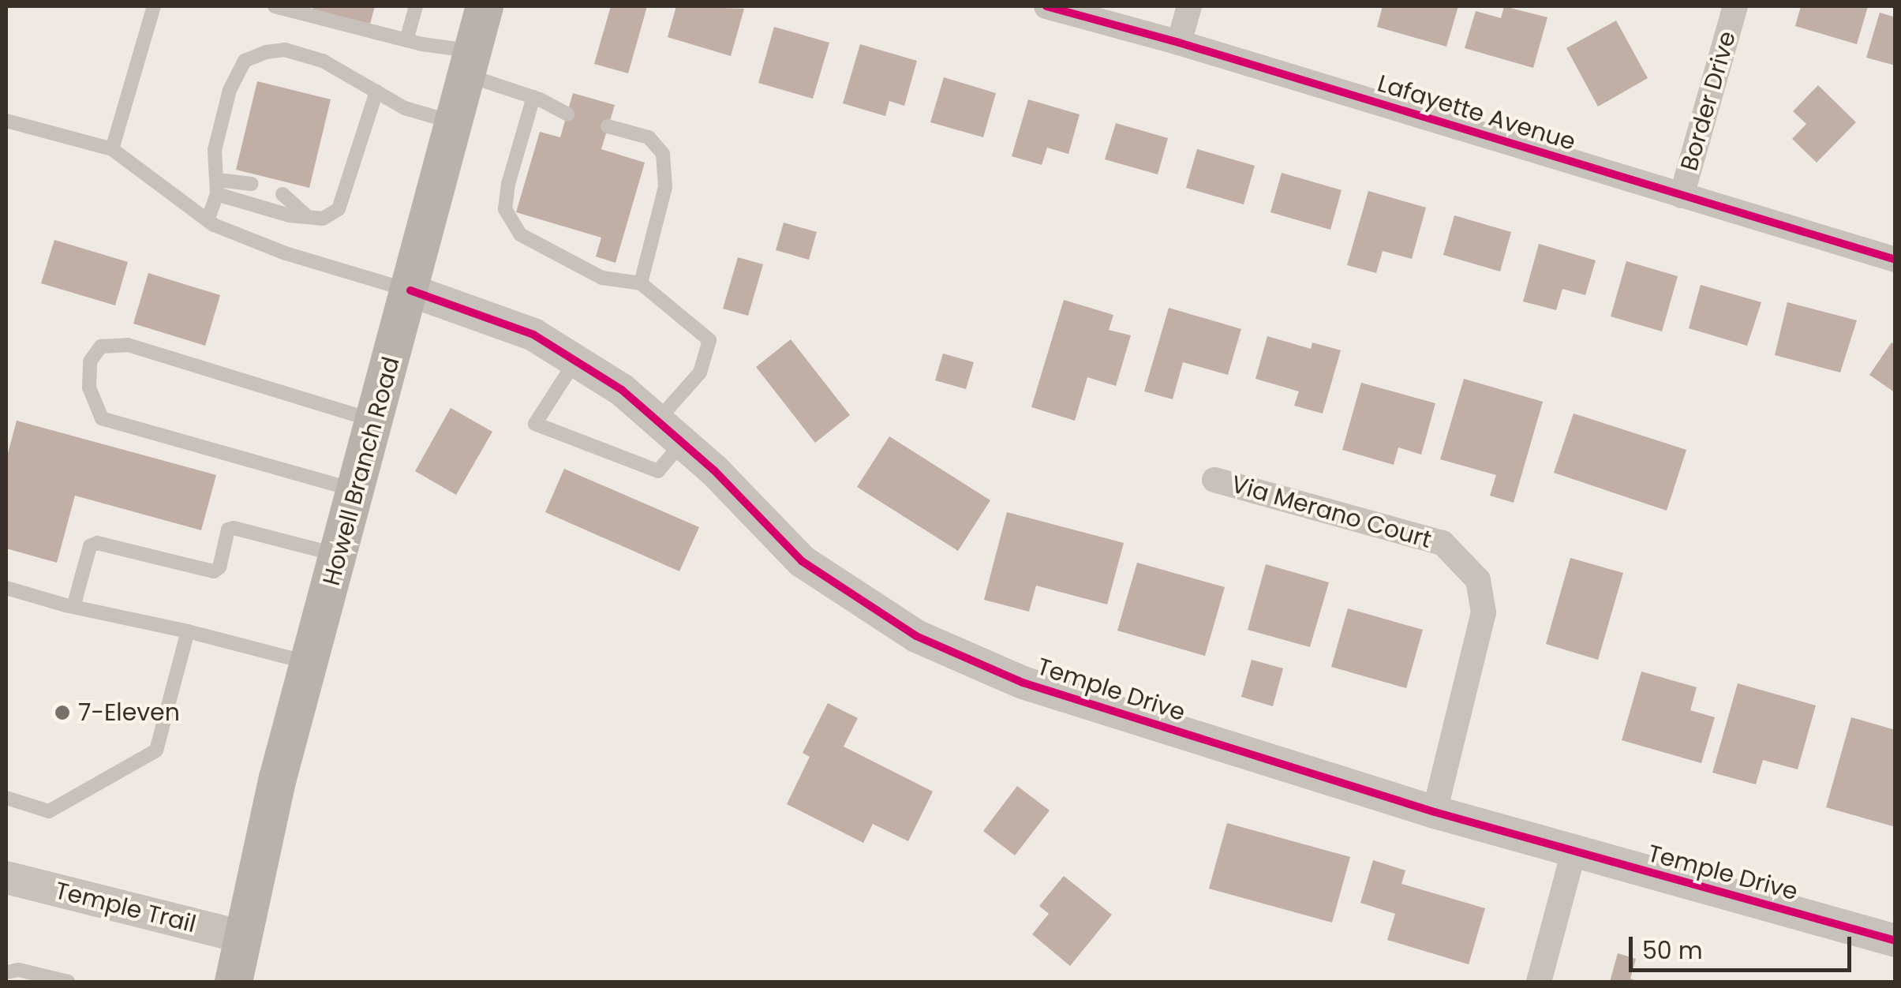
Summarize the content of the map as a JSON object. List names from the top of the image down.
{
  "streets": {
    "main road": ["Howell Branch Road"],
    "street": [
      "Border Drive",
      "Lafayette Avenue",
      "Via Merano Court",
      "Temple Drive",
      "Temple Trail"
    ]
  },
  "crossings": [
    ["Border Drive", "Lafayette Avenue"],
    ["Howell Branch Road", "Temple Drive"],
    ["Howell Branch Road", "Temple Trail"],
    ["Via Merano Court", "Temple Drive"]
  ],
  "places": ["7-Eleven"],
  "scale_bar": "50 m"
}
